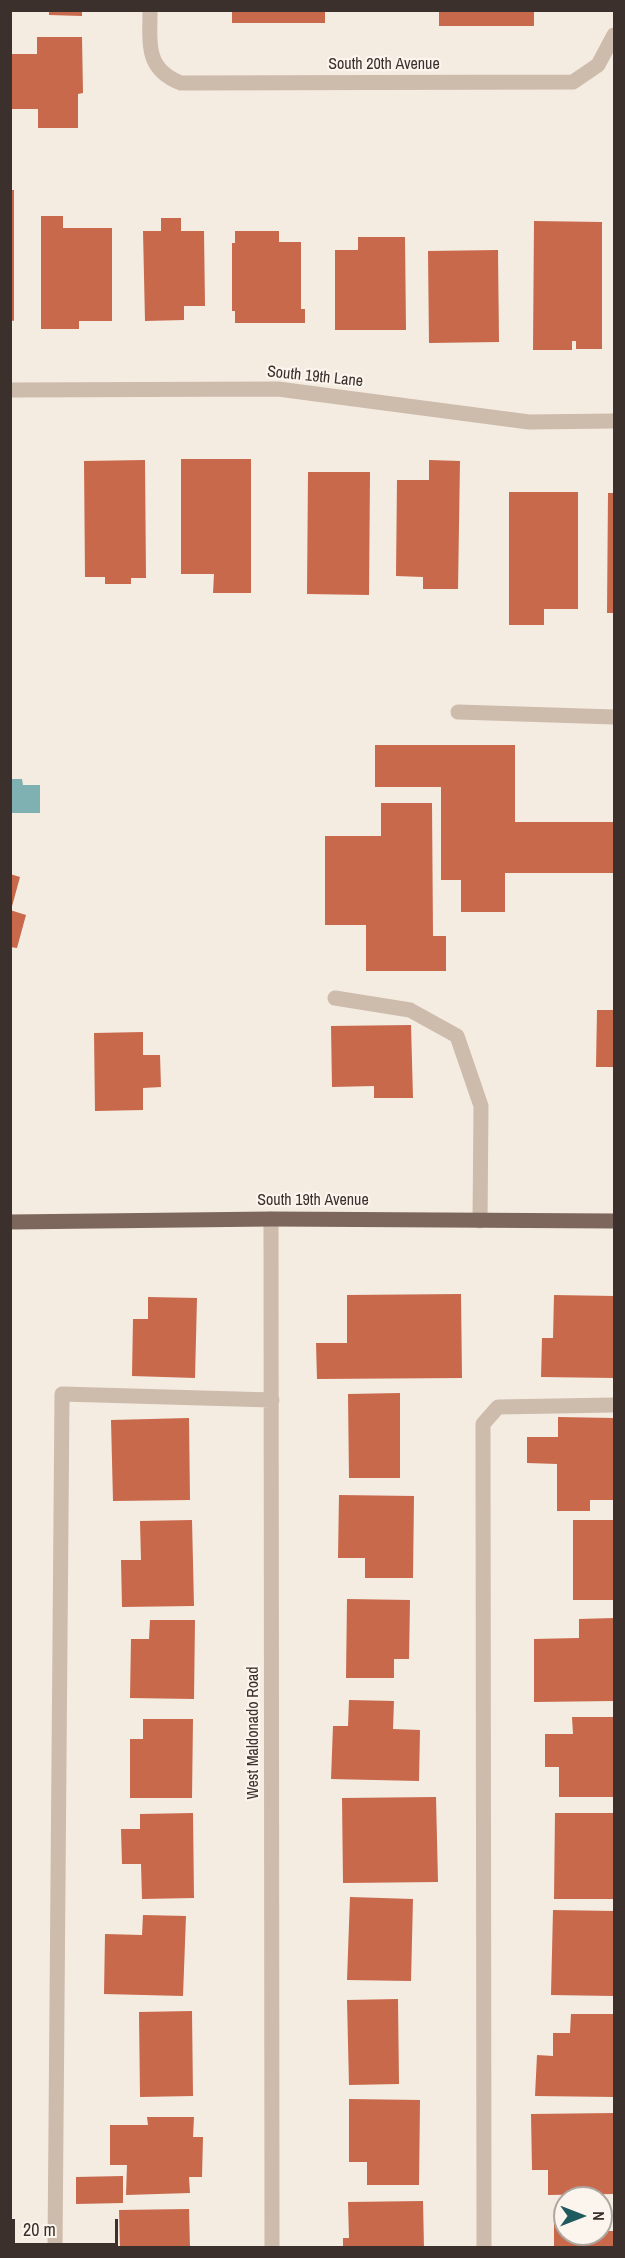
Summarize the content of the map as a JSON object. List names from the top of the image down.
{
  "streets": {
    "main road": ["South 19th Avenue"],
    "street": ["South 20th Avenue", "South 19th Lane", "West Maldonado Road"]
  },
  "crossings": [
    ["South 19th Avenue", "West Maldonado Road"]
  ],
  "scale_bar": "20 m",
  "north": "right"
}
